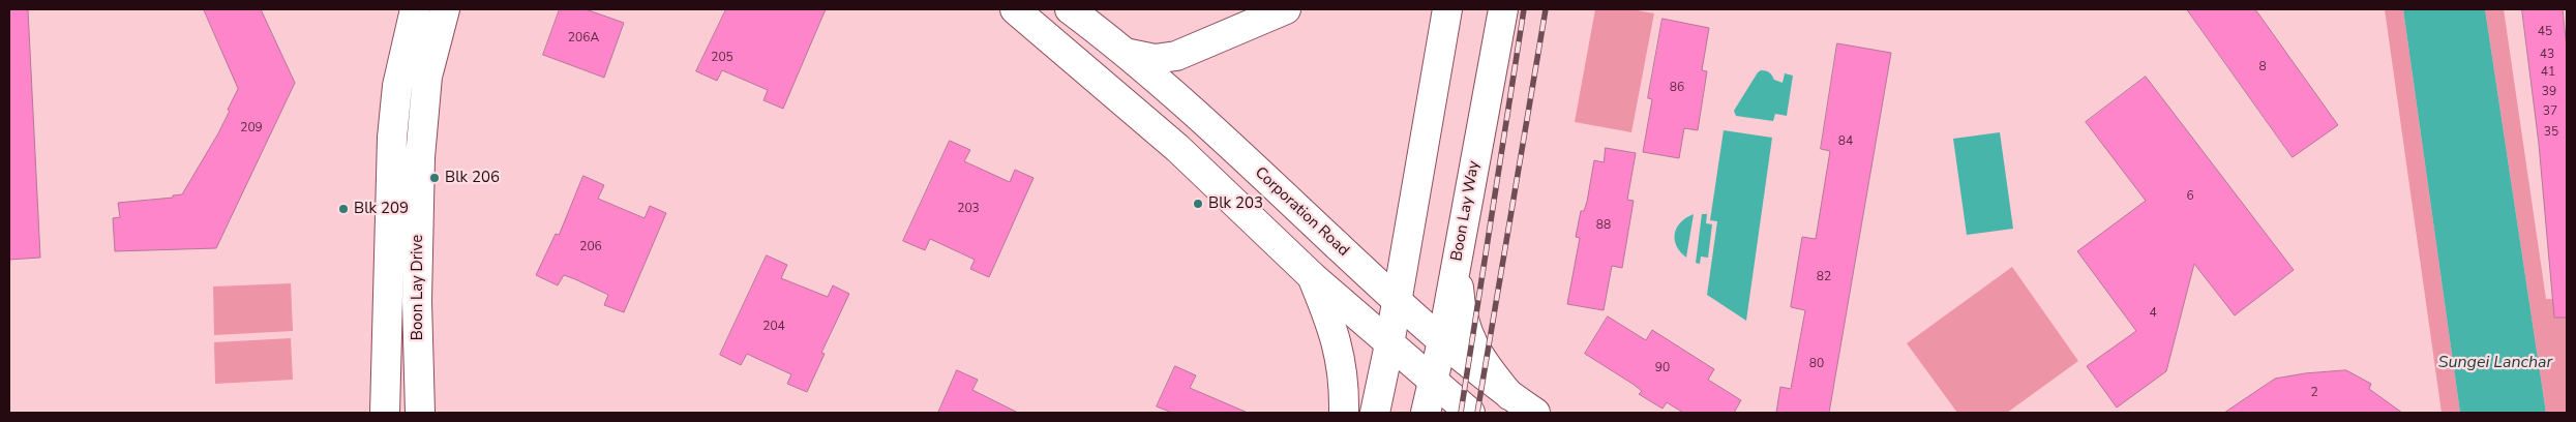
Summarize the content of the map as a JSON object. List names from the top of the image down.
{
  "streets": {
    "main road": ["Boon Lay Way", "Corporation Road", "Boon Lay Drive"]
  },
  "crossings": [
    ["Boon Lay Way", "Corporation Road"]
  ],
  "water": ["Sungei Lanchar"],
  "places": ["Blk 206", "Blk 203", "Blk 209"],
  "house_numbers": [
    "45",
    "206A",
    "43",
    "205",
    "8",
    "41",
    "86",
    "39",
    "37",
    "209",
    "35",
    "84",
    "6",
    "203",
    "88",
    "206",
    "82",
    "4",
    "204",
    "80",
    "90",
    "2"
  ]
}
